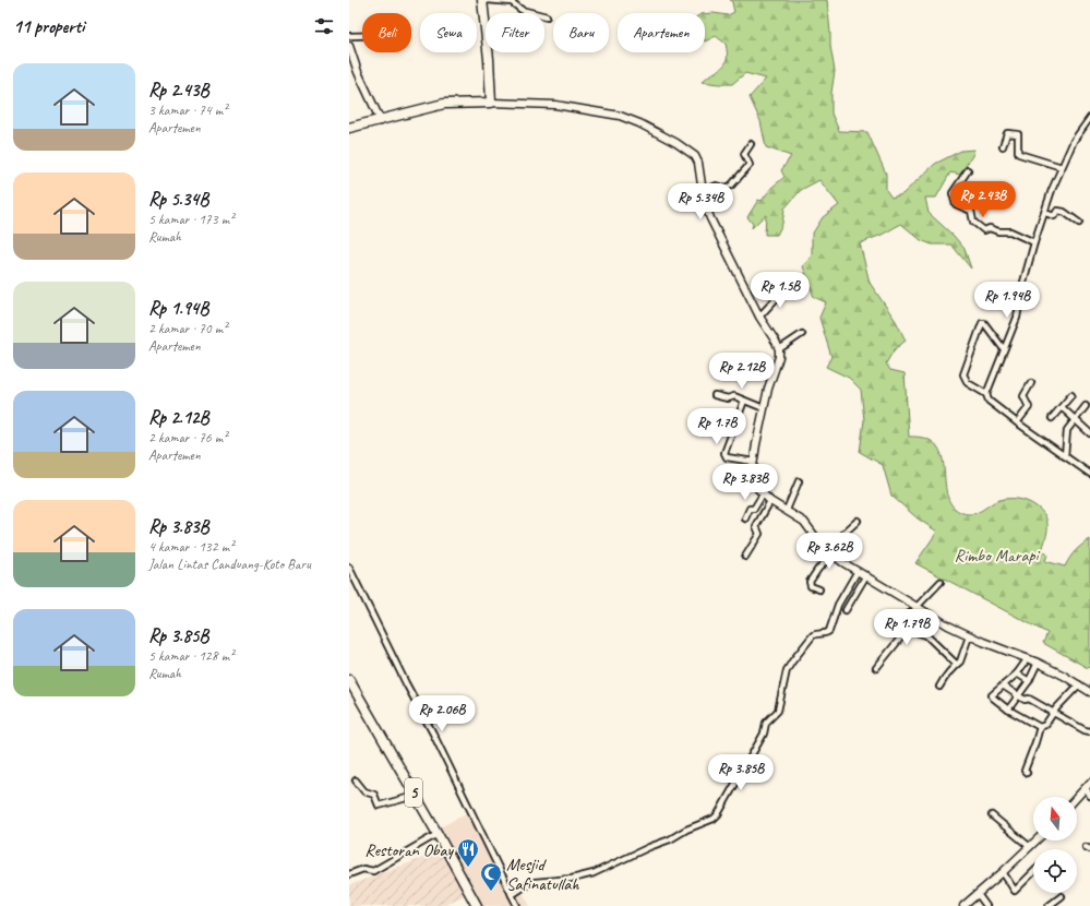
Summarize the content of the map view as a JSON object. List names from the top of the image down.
{
  "streets": {
    "highway": ["5"]
  },
  "parks": ["Rimbo Marapi"],
  "places": {
    "restaurant": ["Restoran Obay"],
    "mosque": ["Mesjid Safinatullah"]
  },
  "north": "top",
  "page": {
    "heading": "11 properti",
    "chip": [
      "Beli",
      "Sewa",
      "Filter",
      "Baru",
      "Apartemen"
    ],
    "list": [
      {
        "name": "Rp 2.43B",
        "note": "3 kamar · 74 m² · Apartemen"
      },
      {
        "name": "Rp 5.34B",
        "note": "5 kamar · 173 m² · Rumah"
      },
      {
        "name": "Rp 1.94B",
        "note": "2 kamar · 70 m² · Apartemen"
      },
      {
        "name": "Rp 2.12B",
        "note": "2 kamar · 76 m² · Apartemen"
      },
      {
        "name": "Rp 3.83B",
        "note": "4 kamar · 132 m² · Jalan Lintas Canduang-Koto Baru"
      },
      {
        "name": "Rp 3.85B",
        "note": "5 kamar · 128 m² · Rumah"
      }
    ],
    "price": [
      "Rp 2.43B",
      "Rp 5.34B",
      "Rp 1.5B",
      "Rp 1.94B",
      "Rp 2.12B",
      "Rp 1.7B",
      "Rp 3.83B",
      "Rp 3.62B",
      "Rp 1.79B",
      "Rp 2.06B",
      "Rp 3.85B"
    ]
  }
}
